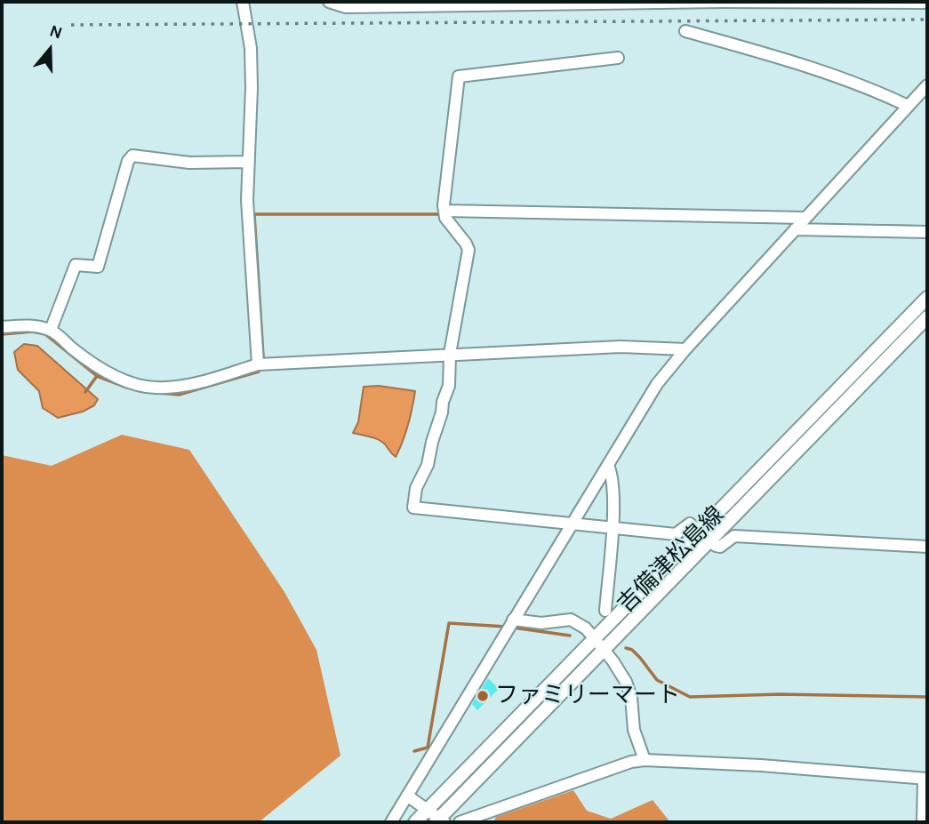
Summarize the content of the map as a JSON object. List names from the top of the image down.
{
  "streets": {
    "main road": ["吉備津松島線"]
  },
  "places": ["ファミリーマート"],
  "north": "top"
}
